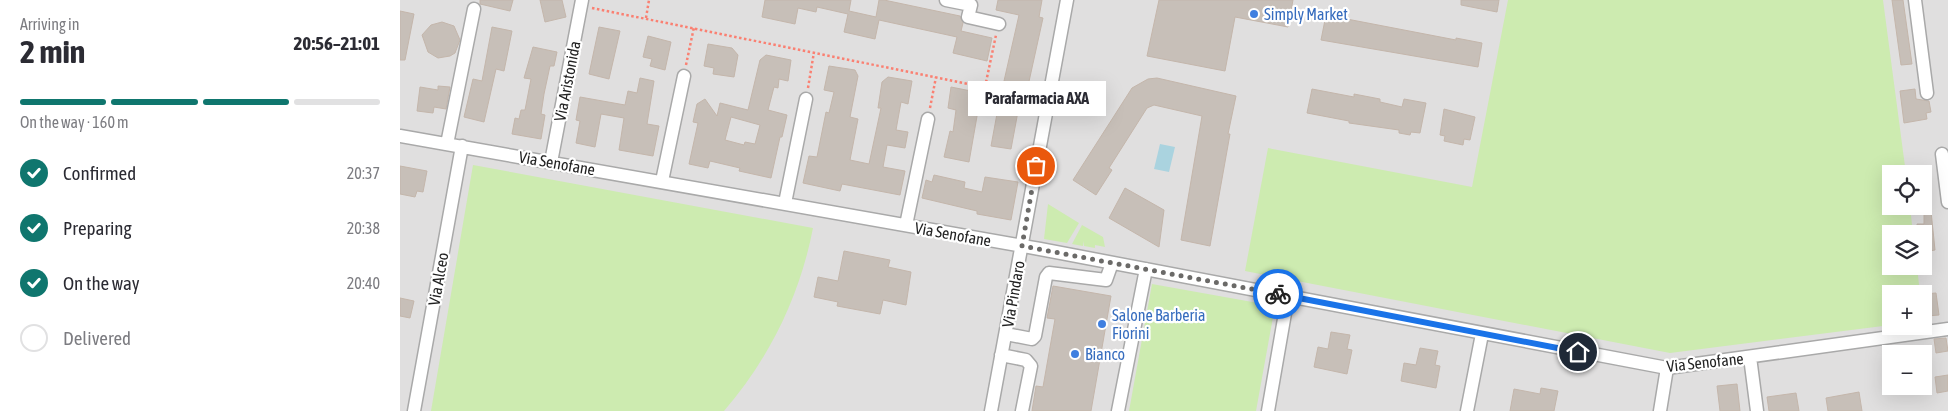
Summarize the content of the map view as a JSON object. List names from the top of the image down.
{
  "streets": {
    "street": [
      "Via Aristonida",
      "Via Senofane",
      "Via Alceo",
      "Via Pindaro"
    ]
  },
  "crossings": [
    ["Via Aristonida", "Via Senofane"],
    ["Via Senofane", "Via Alceo"],
    ["Via Senofane", "Via Pindaro"]
  ],
  "places": [
    "Simply Market",
    "Parafarmacia AXA",
    "Salone Barberia Fiorini",
    "Bianco"
  ],
  "page": {
    "heading": ["2 min", "Arriving in", "20:56–21:01"],
    "bubble": "Parafarmacia AXA",
    "bar": "On the way · 160 m",
    "list": [
      ["Confirmed", "20:37"],
      ["Preparing", "20:38"],
      ["On the way", "20:40"],
      "Delivered"
    ],
    "map_buttons": ["+", "−"]
  }
}
